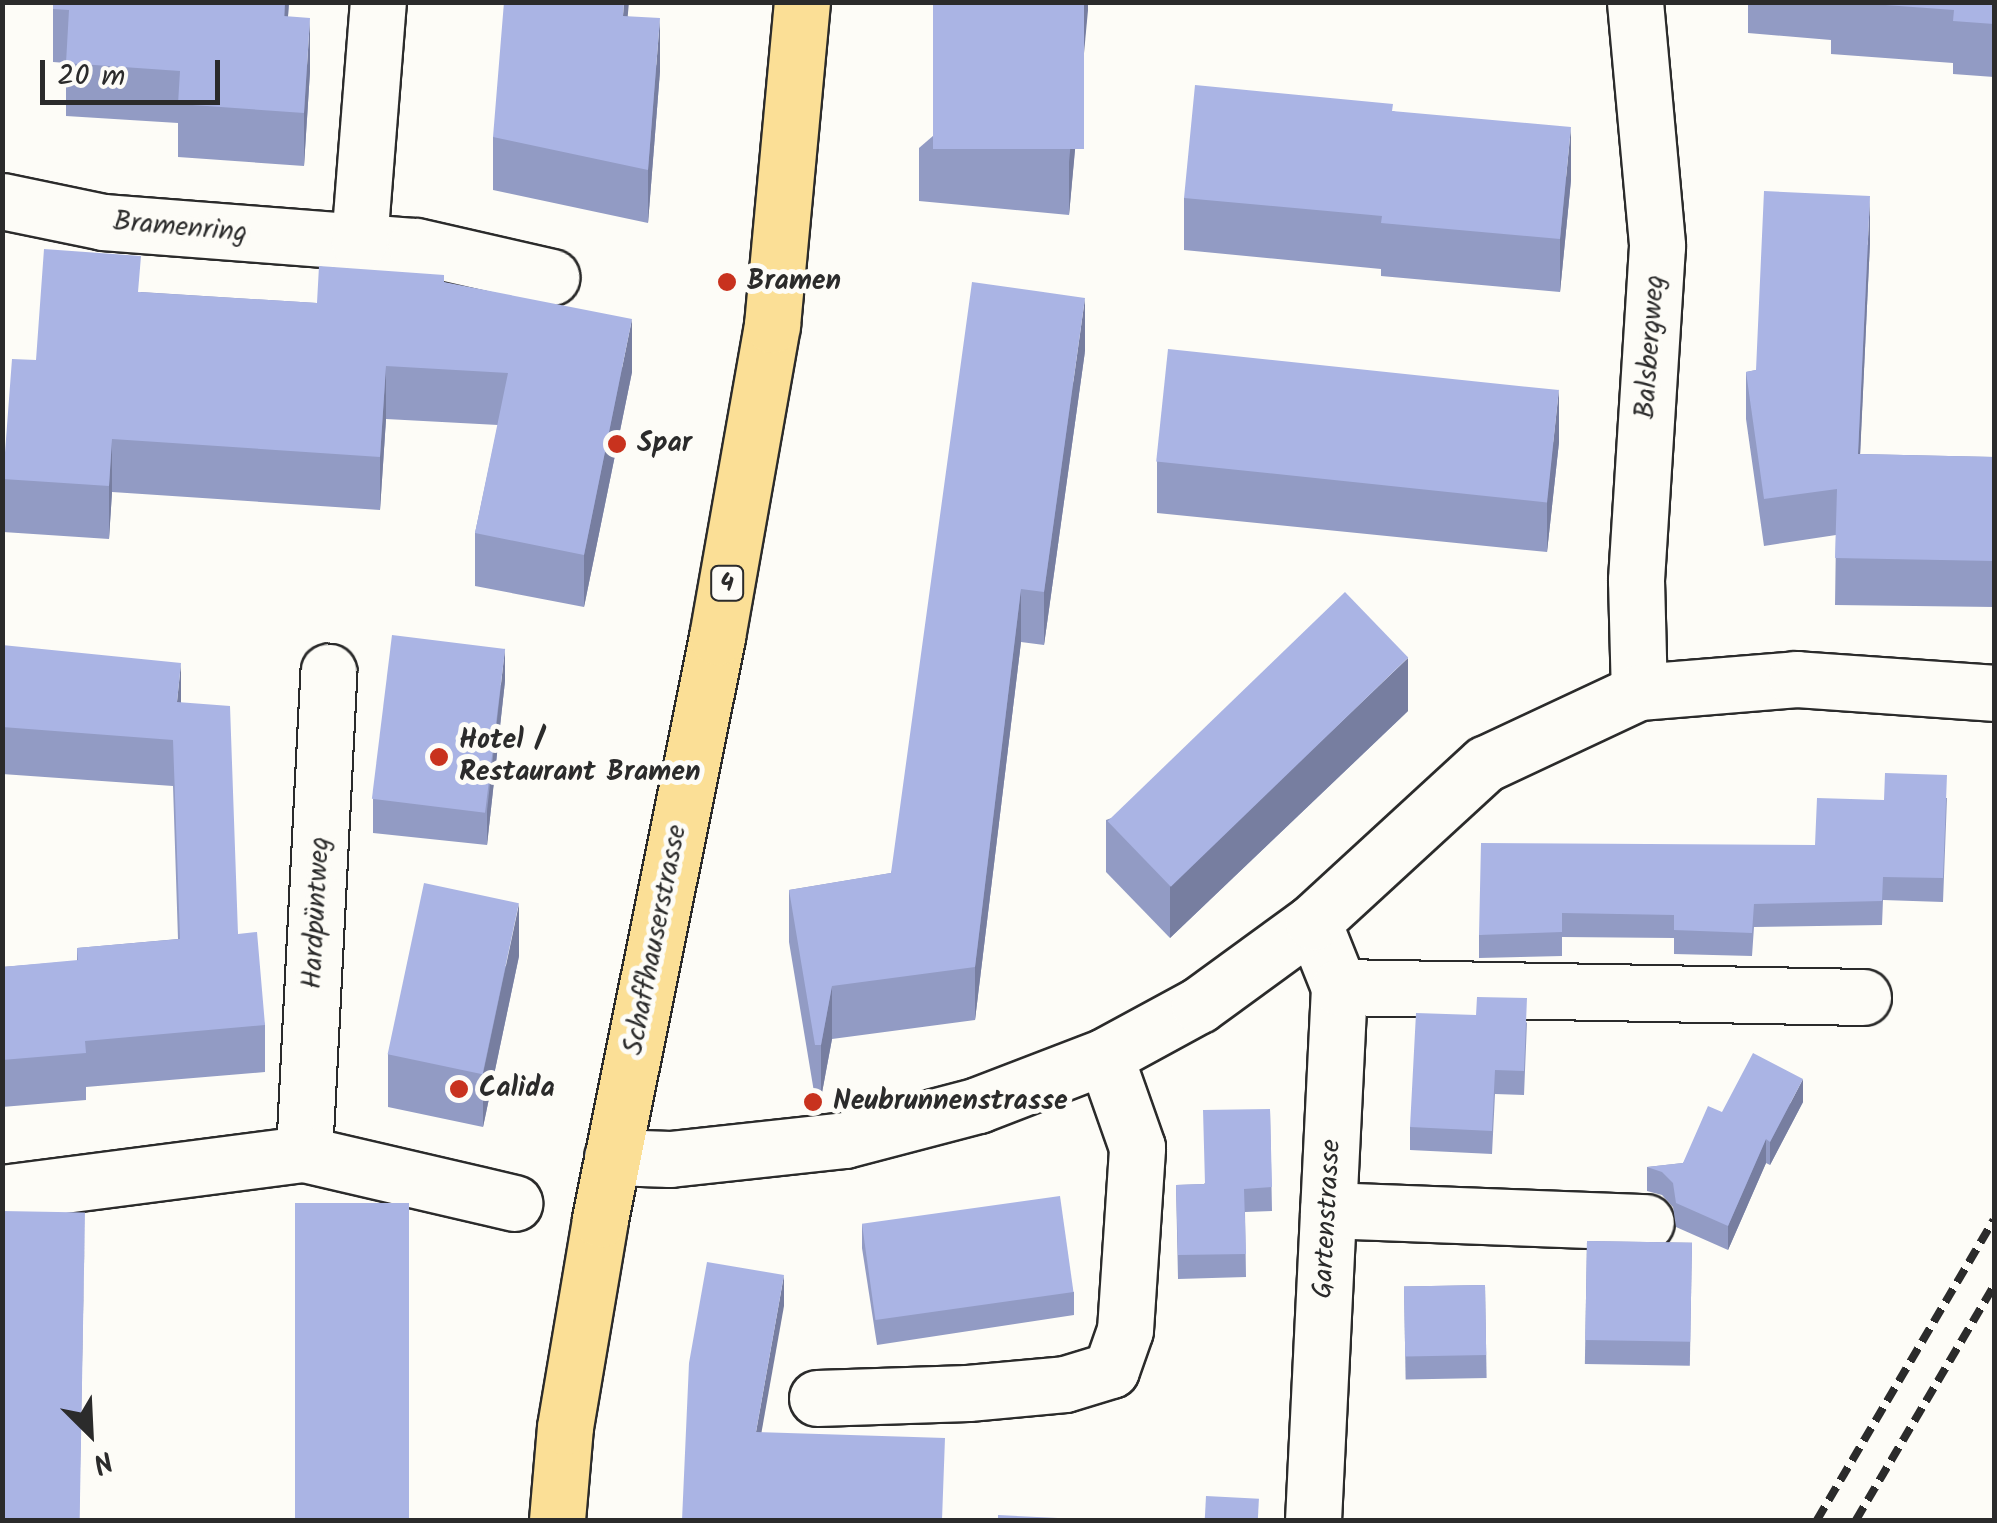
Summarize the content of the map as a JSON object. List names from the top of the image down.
{
  "streets": {
    "main road": ["4", "Schaffhauserstrasse"],
    "street": [
      "Bramenring",
      "Balsbergweg",
      "Hardpüntweg",
      "Gartenstrasse"
    ]
  },
  "places": [
    "Bramen",
    "Spar",
    "Hotel / Restaurant Bramen",
    "Calida",
    "Neubrunnenstrasse"
  ],
  "scale_bar": "20 m",
  "north": "bottom right"
}
